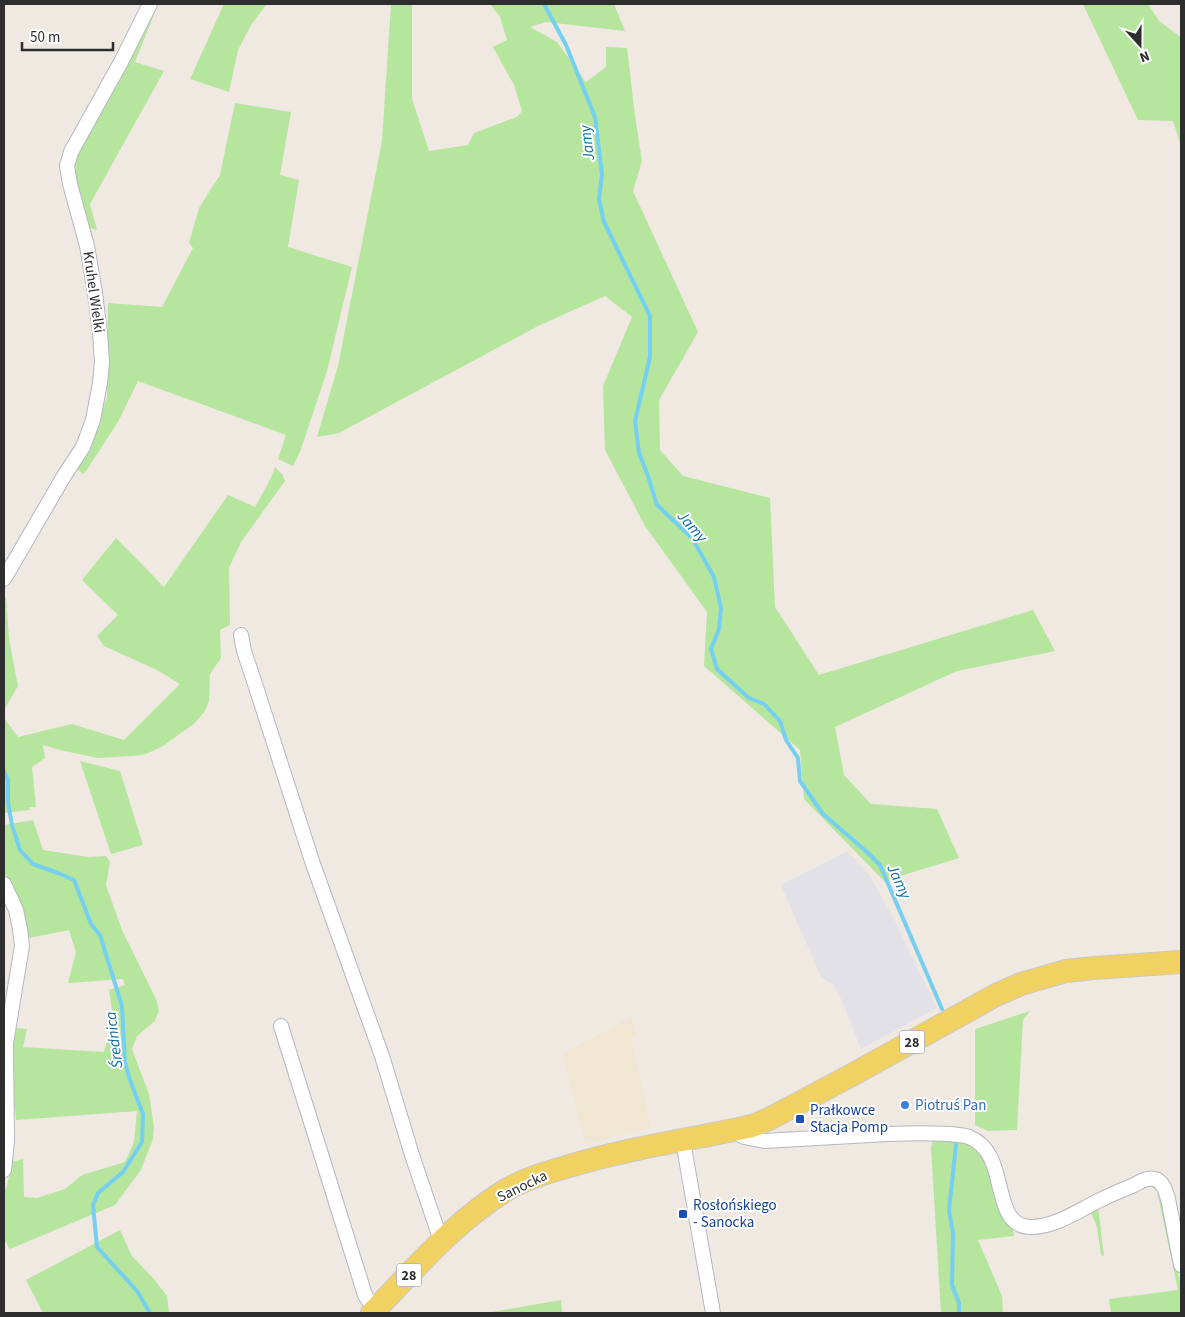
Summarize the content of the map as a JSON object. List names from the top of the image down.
{
  "streets": {
    "main road": ["28", "Sanocka"],
    "street": ["Kruhel Wielki"]
  },
  "crossings": [
    ["28", "Sanocka"]
  ],
  "water": ["Jamy", "Średnica"],
  "places": {
    "other": ["Piotruś Pan"],
    "transit": ["Prałkowce Stacja Pomp", "Rosłońskiego - Sanocka"]
  },
  "scale_bar": "50 m",
  "north": "bottom"
}
